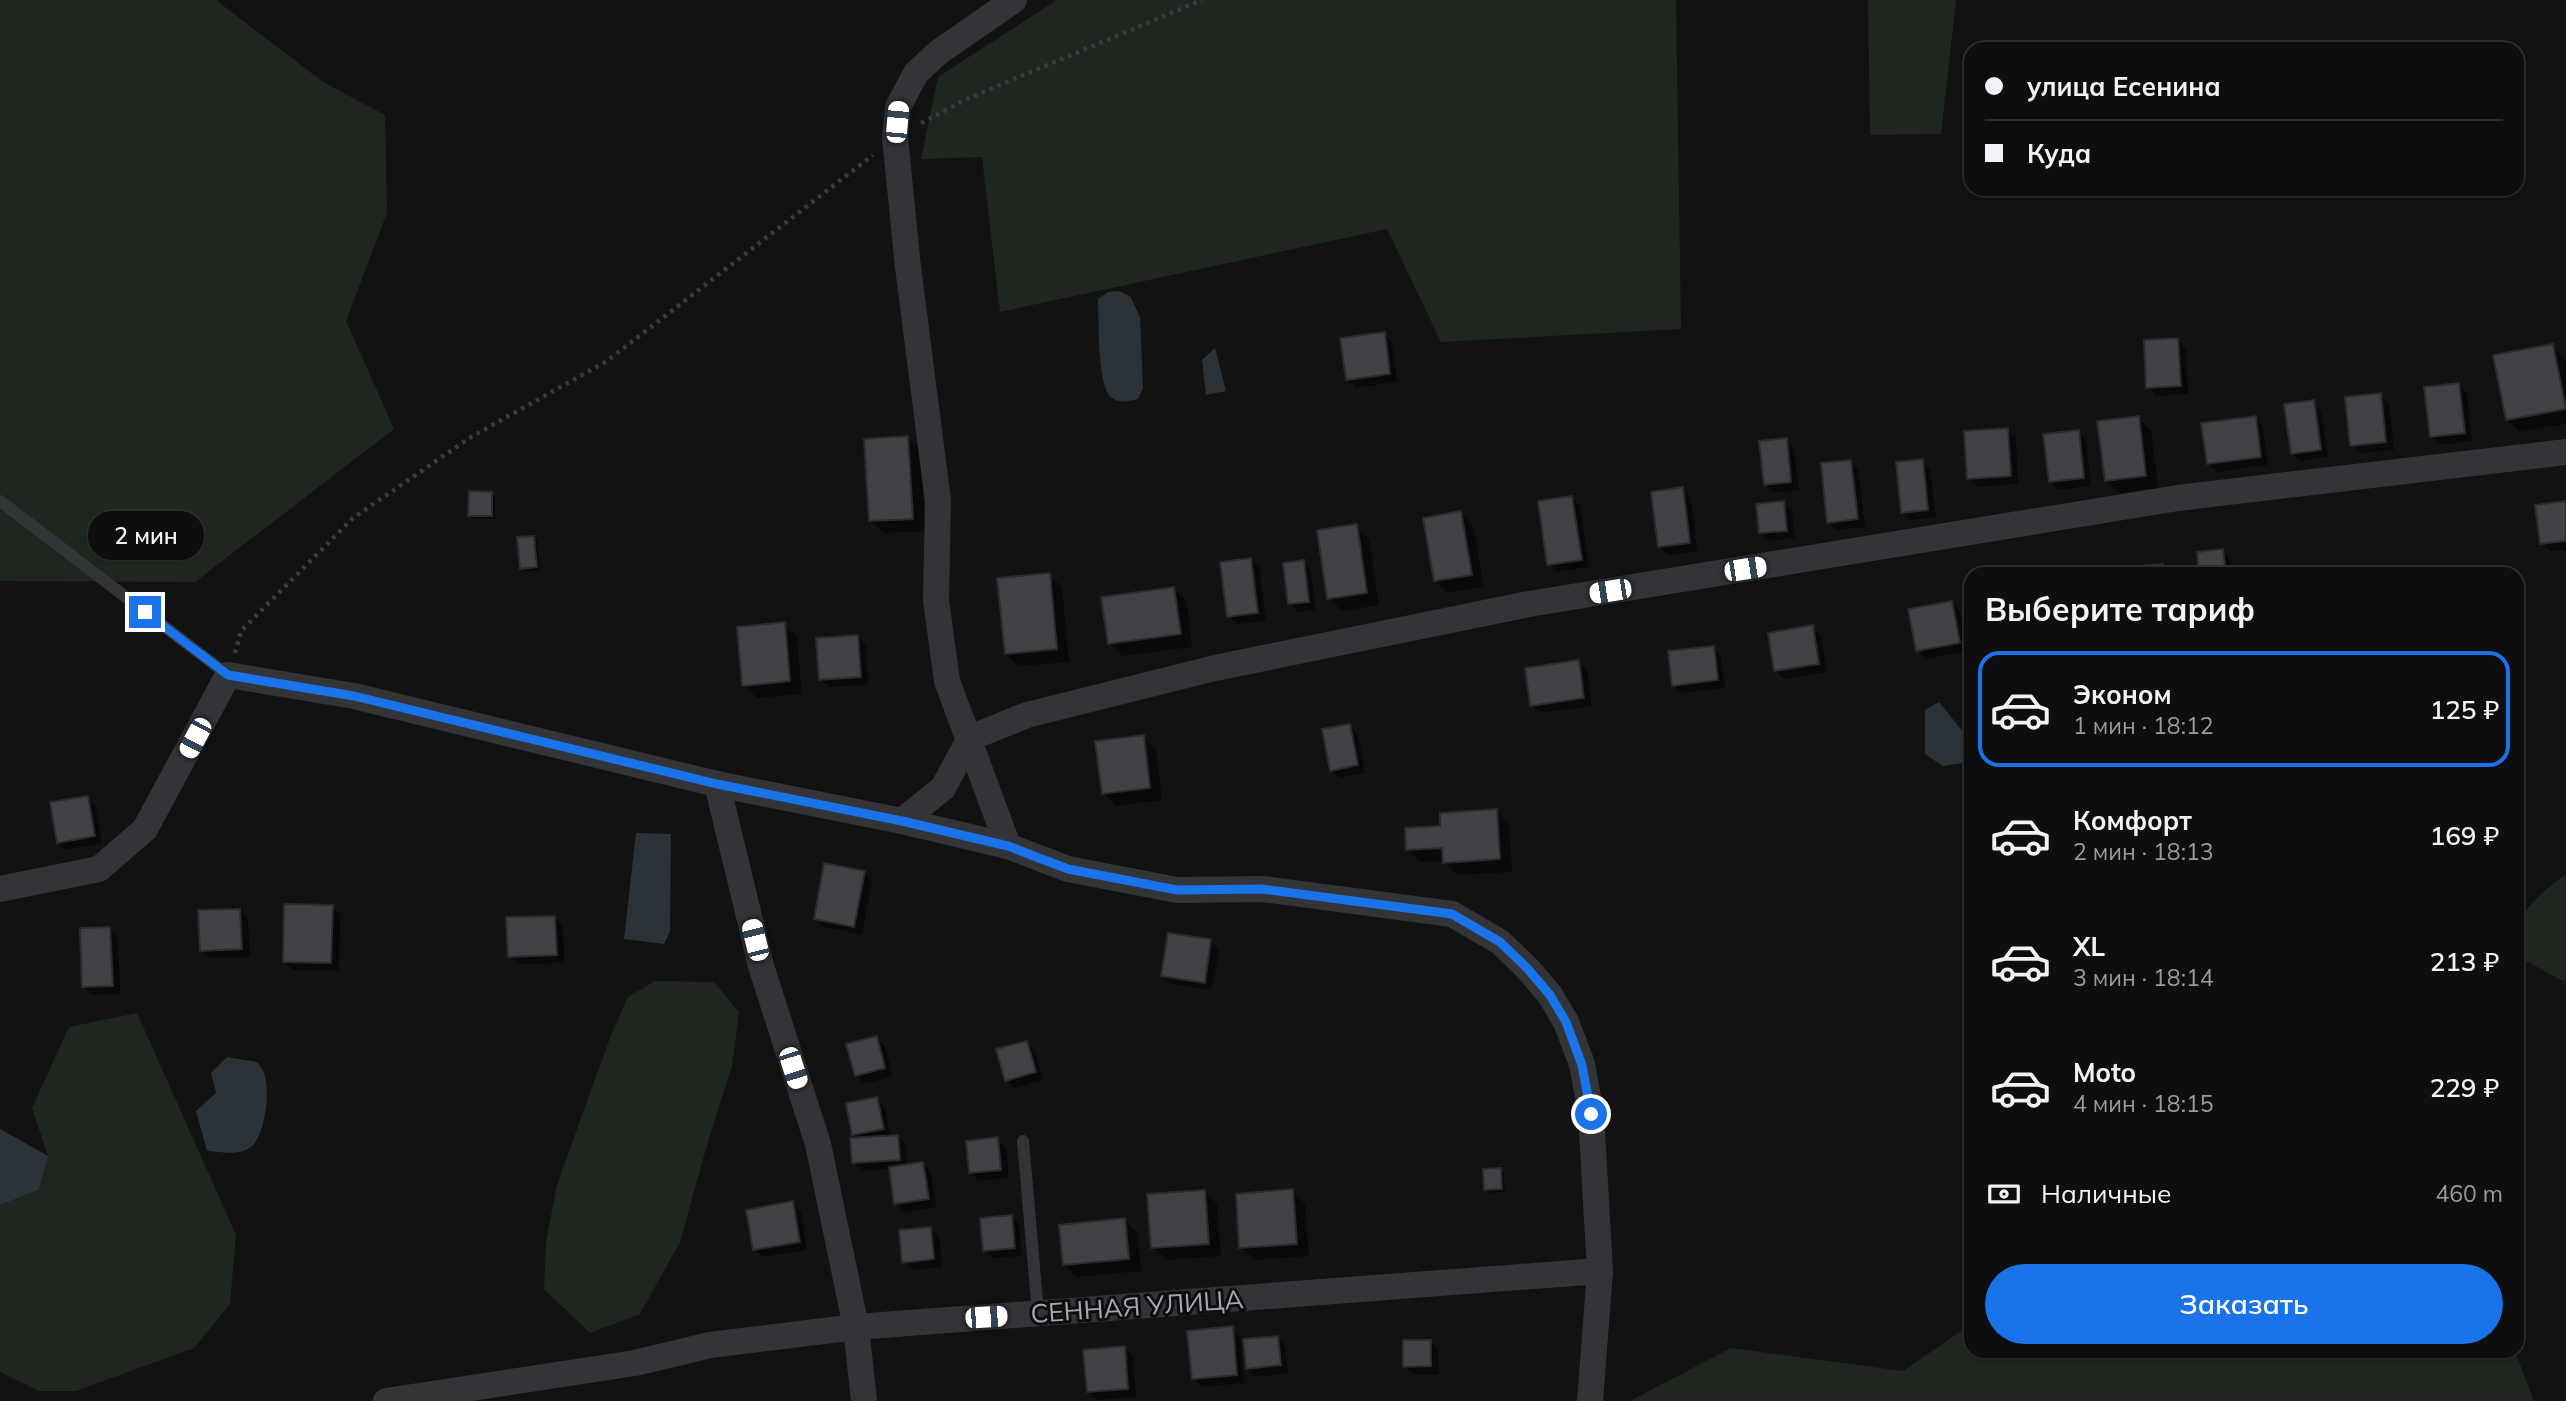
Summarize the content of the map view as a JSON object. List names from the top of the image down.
{
  "streets": {
    "street": ["СЕННАЯ УЛИЦА"]
  },
  "page": {
    "banner": ["улица Есенина", "Куда"],
    "bubble": "2 мин",
    "heading": "Выберите тариф",
    "list": [
      {
        "name": "Эконом",
        "note": "1 мин · 18:12",
        "value": "125 ₽"
      },
      {
        "name": "Комфорт",
        "note": "2 мин · 18:13",
        "value": "169 ₽"
      },
      {
        "name": "XL",
        "note": "3 мин · 18:14",
        "value": "213 ₽"
      },
      {
        "name": "Moto",
        "note": "4 мин · 18:15",
        "value": "229 ₽"
      }
    ],
    "pay": ["Наличные", "460 m"],
    "buttons": "Заказать"
  }
}
